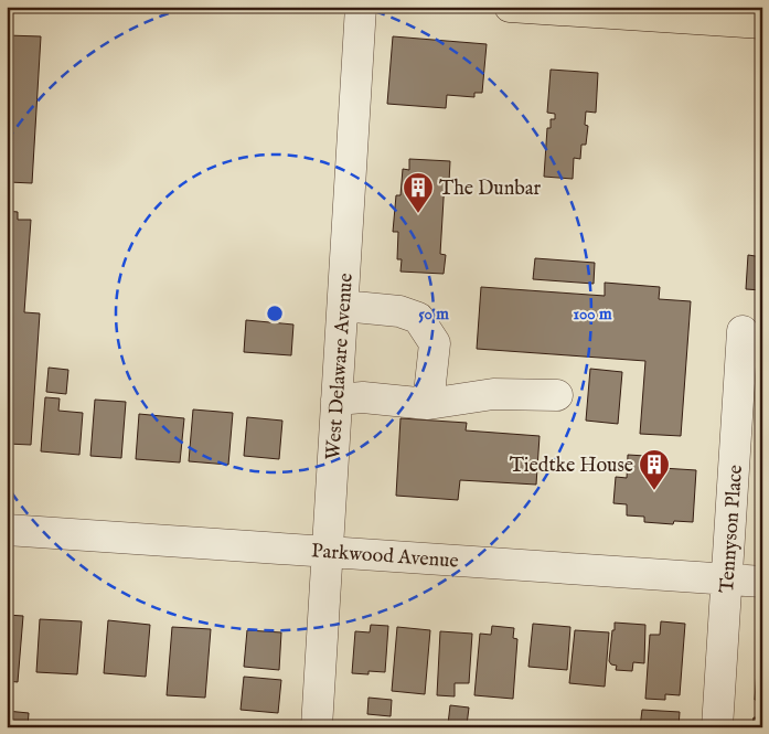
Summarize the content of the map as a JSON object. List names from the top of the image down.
{
  "streets": {
    "street": ["West Delaware Avenue", "Tennyson Place", "Parkwood Avenue"]
  },
  "crossings": [
    ["West Delaware Avenue", "Parkwood Avenue"],
    ["Tennyson Place", "Parkwood Avenue"]
  ],
  "places": {
    "building": ["The Dunbar", "Tiedtke House"]
  },
  "rings": ["50 m", "100 m"]
}
